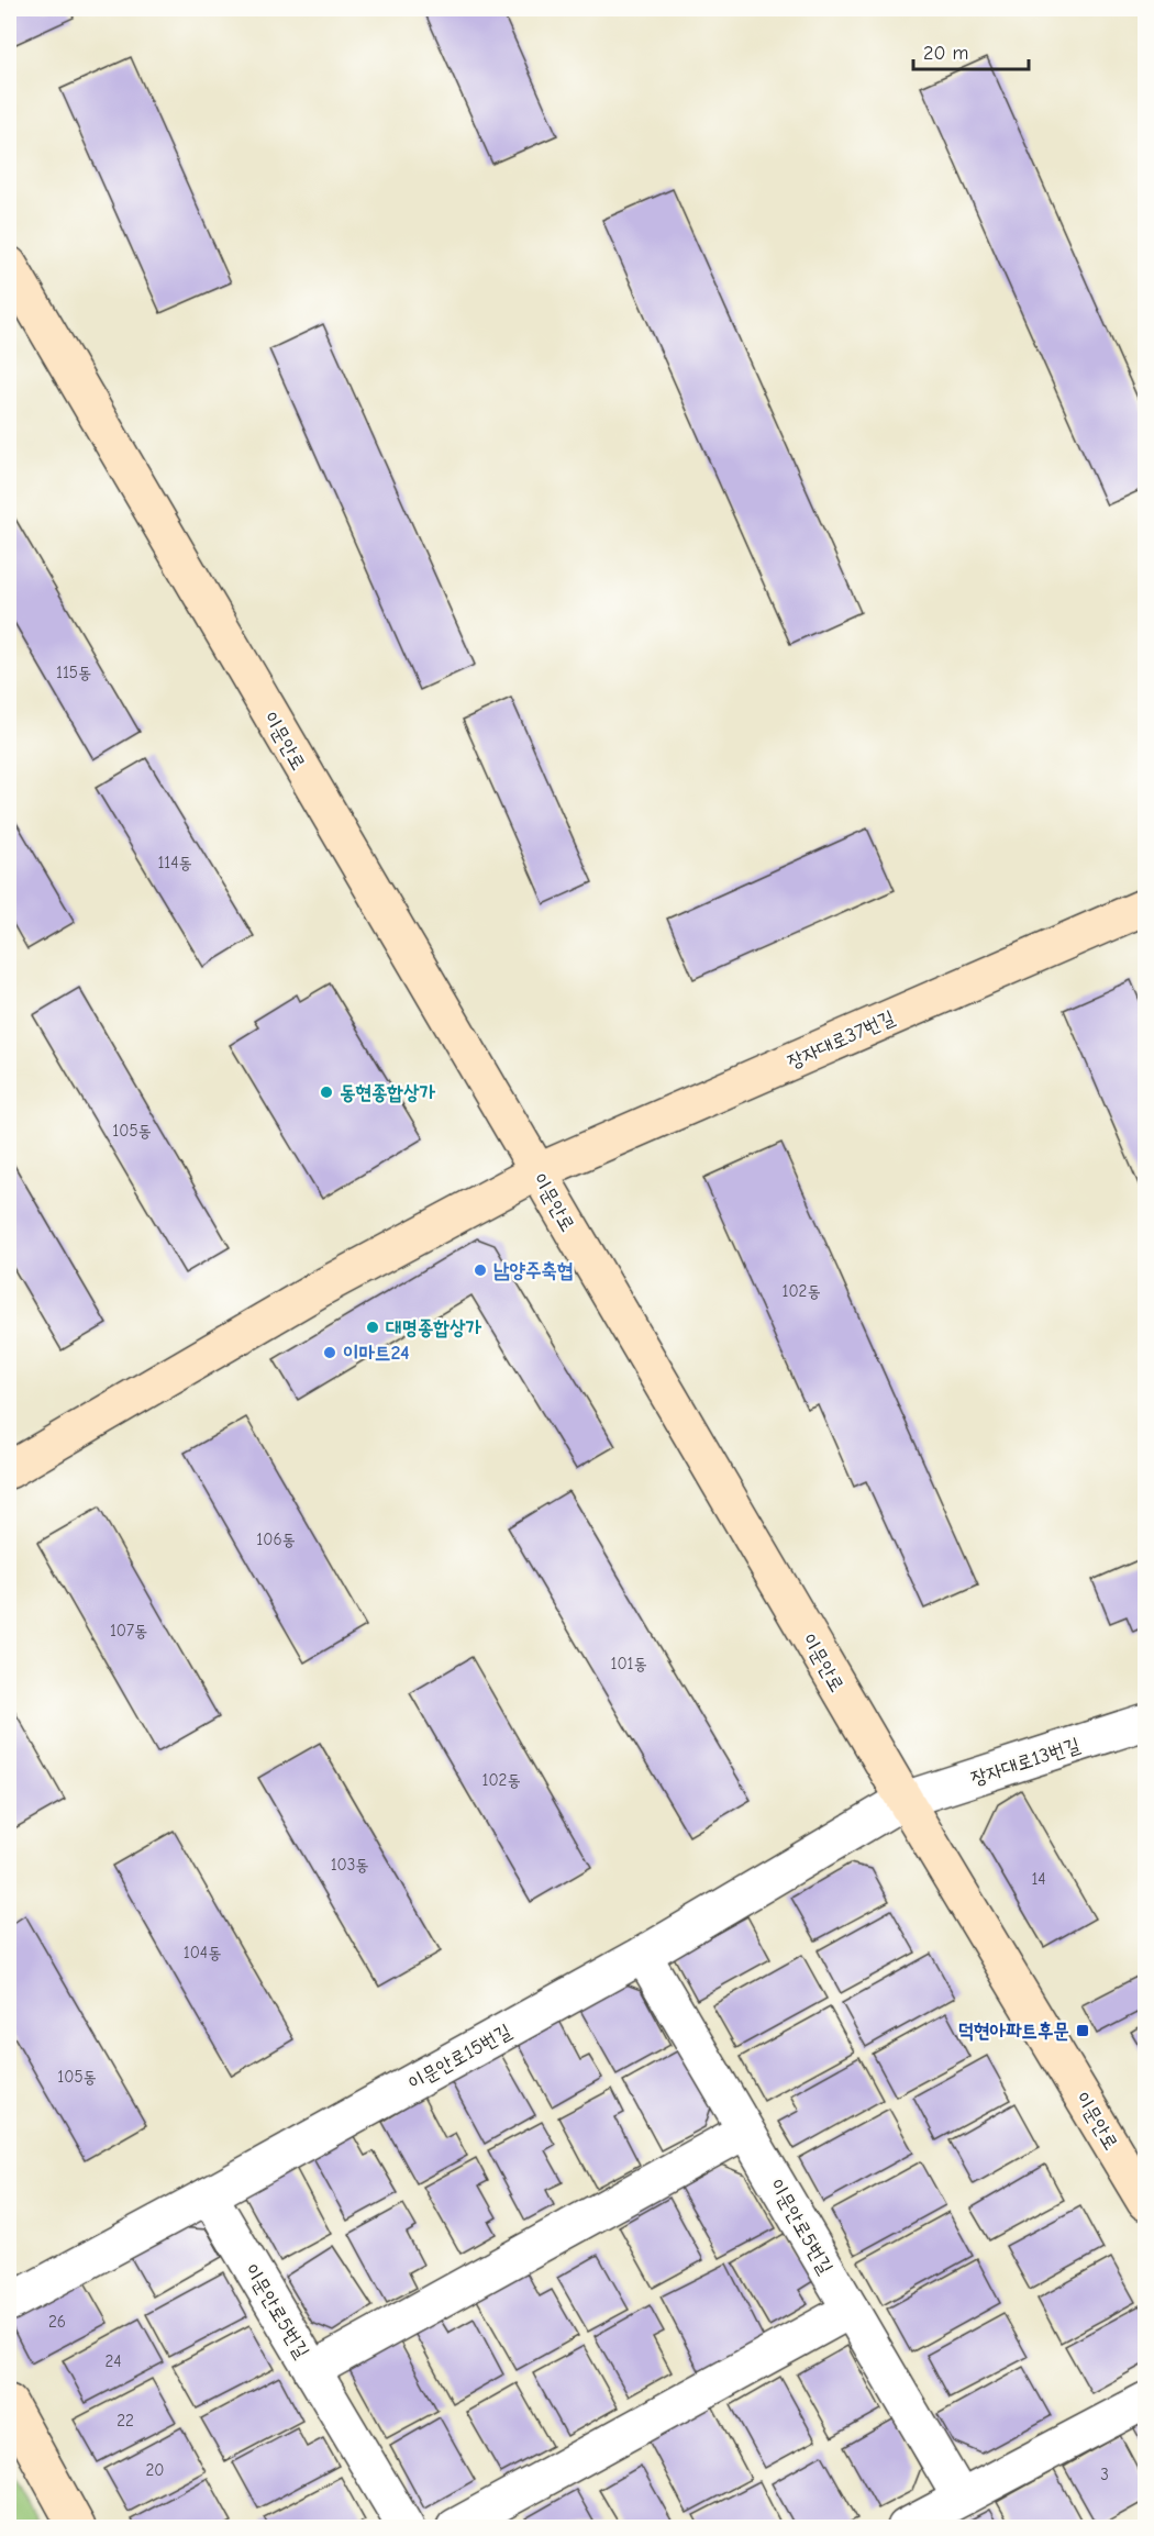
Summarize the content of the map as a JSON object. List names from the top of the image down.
{
  "streets": {
    "street": [
      "이문안로",
      "장자대로37번길",
      "장자대로13번길",
      "이문안로15번길",
      "이문안로5번길"
    ]
  },
  "crossings": [
    ["이문안로", "장자대로37번길"],
    ["이문안로", "장자대로13번길"],
    ["이문안로", "이문안로15번길"],
    ["장자대로13번길", "이문안로15번길"],
    ["이문안로15번길", "이문안로5번길"]
  ],
  "places": {
    "other": [
      "동현종합상가",
      "남양주축협",
      "대명종합상가",
      "이마트24"
    ],
    "transit": ["덕현아파트후문"]
  },
  "house_numbers": [
    "115동",
    "114동",
    "105동",
    "102동",
    "106동",
    "107동",
    "101동",
    "102동",
    "103동",
    "14",
    "104동",
    "105동",
    "26",
    "24",
    "22",
    "20",
    "3"
  ],
  "scale_bar": "20 m"
}
